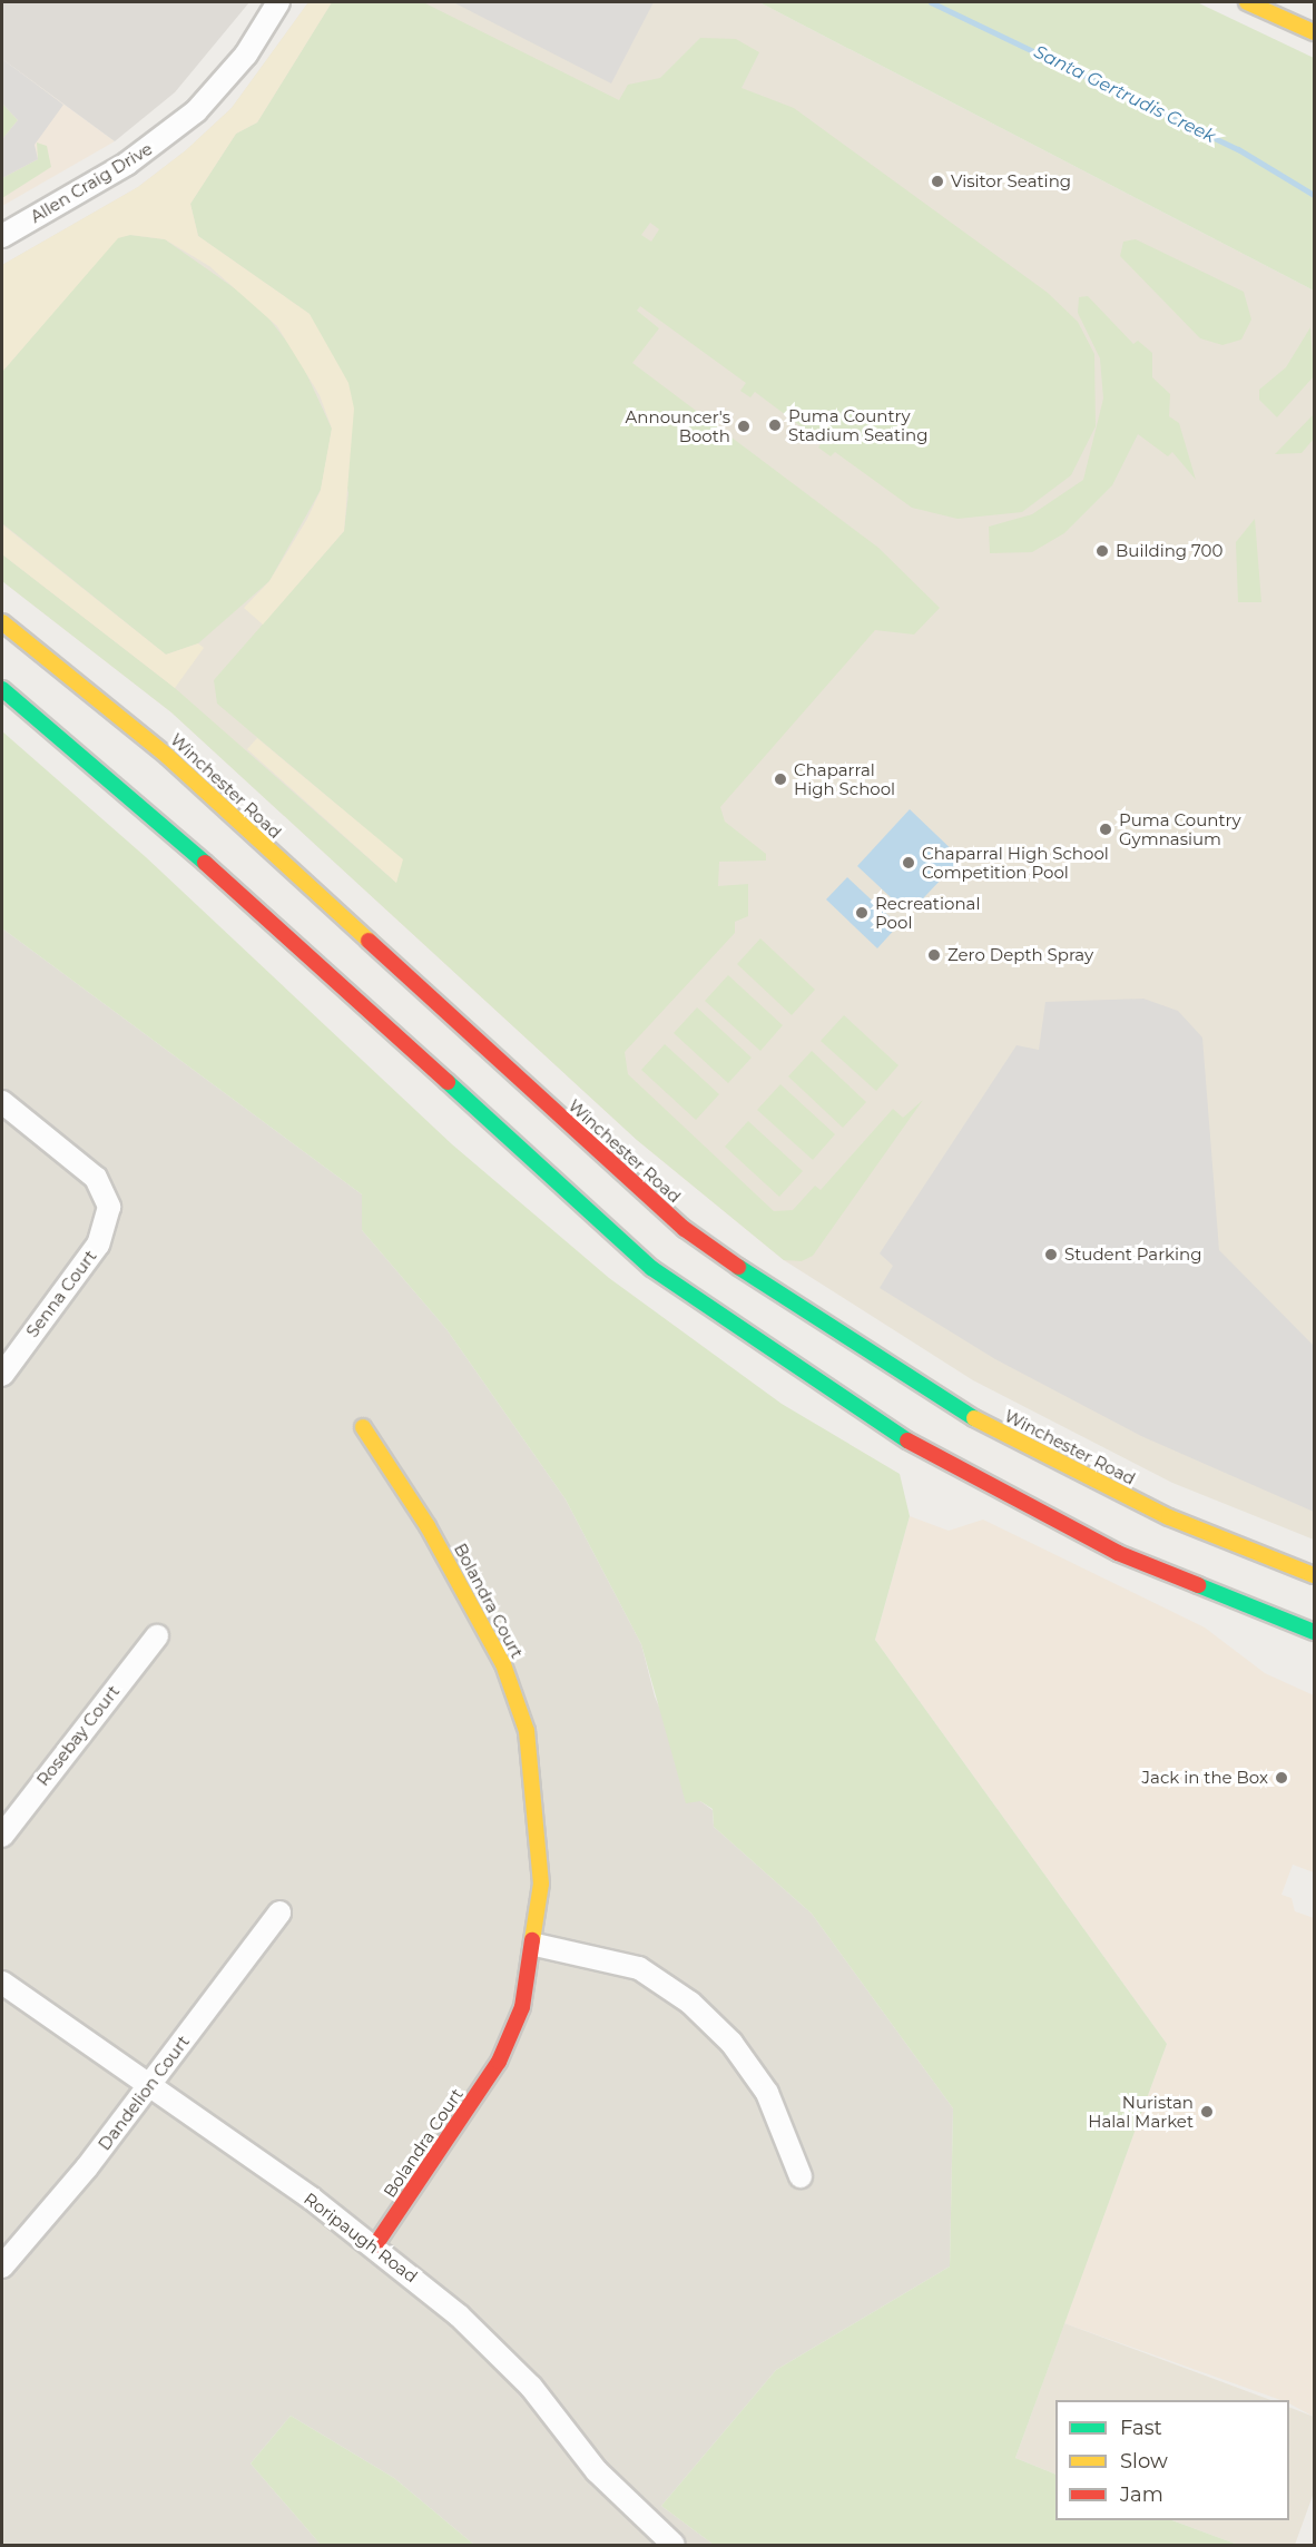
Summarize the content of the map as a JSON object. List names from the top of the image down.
{
  "streets": {
    "main road": ["Winchester Road", "Bolandra Court"],
    "street": [
      "Allen Craig Drive",
      "Senna Court",
      "Rosebay Court",
      "Dandelion Court",
      "Roripaugh Road"
    ]
  },
  "crossings": [
    ["Bolandra Court", "Roripaugh Road"],
    ["Dandelion Court", "Roripaugh Road"]
  ],
  "water": ["Santa Gertrudis Creek"],
  "places": [
    "Visitor Seating",
    "Puma Country Stadium Seating",
    "Announcer's Booth",
    "Building 700",
    "Chaparral High School",
    "Puma Country Gymnasium",
    "Chaparral High School Competition Pool",
    "Recreational Pool",
    "Zero Depth Spray",
    "Student Parking",
    "Jack in the Box",
    "Nuristan Halal Market"
  ],
  "legend": ["Fast", "Slow", "Jam"]
}
